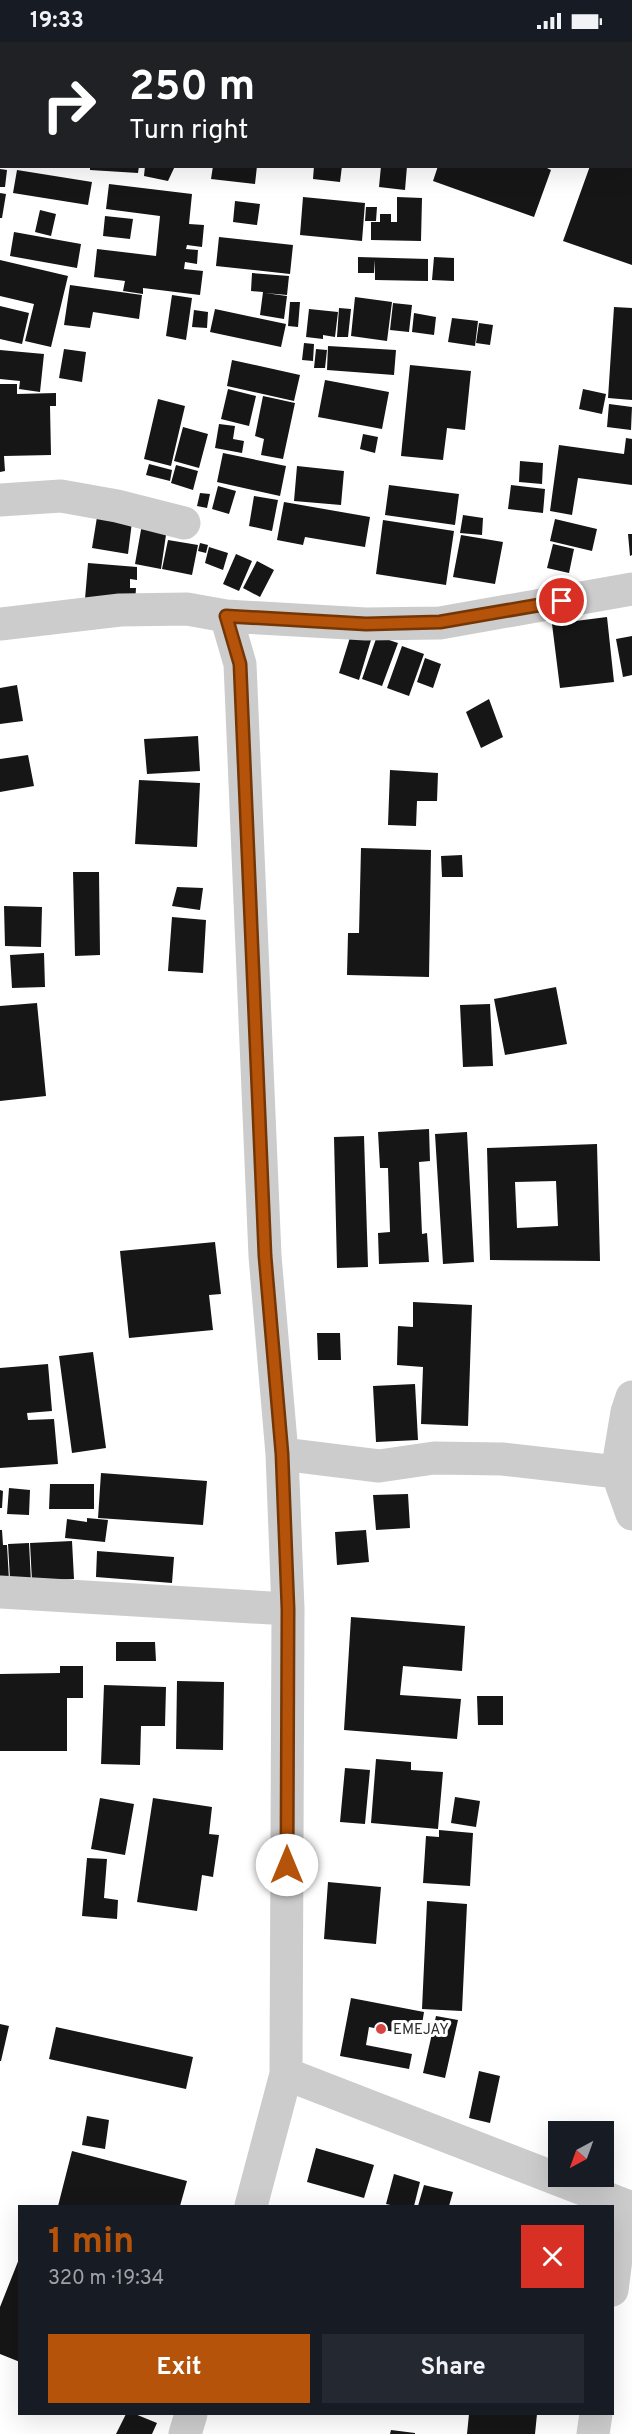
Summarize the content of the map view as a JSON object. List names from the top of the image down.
{
  "places": ["EMEJAY"],
  "north": "bottom left",
  "page": {
    "status": "19:33",
    "turn": ["250 m", "Turn right"],
    "heading": ["1 min", "320 m · 19:34"],
    "buttons": ["Exit", "Share"]
  }
}
